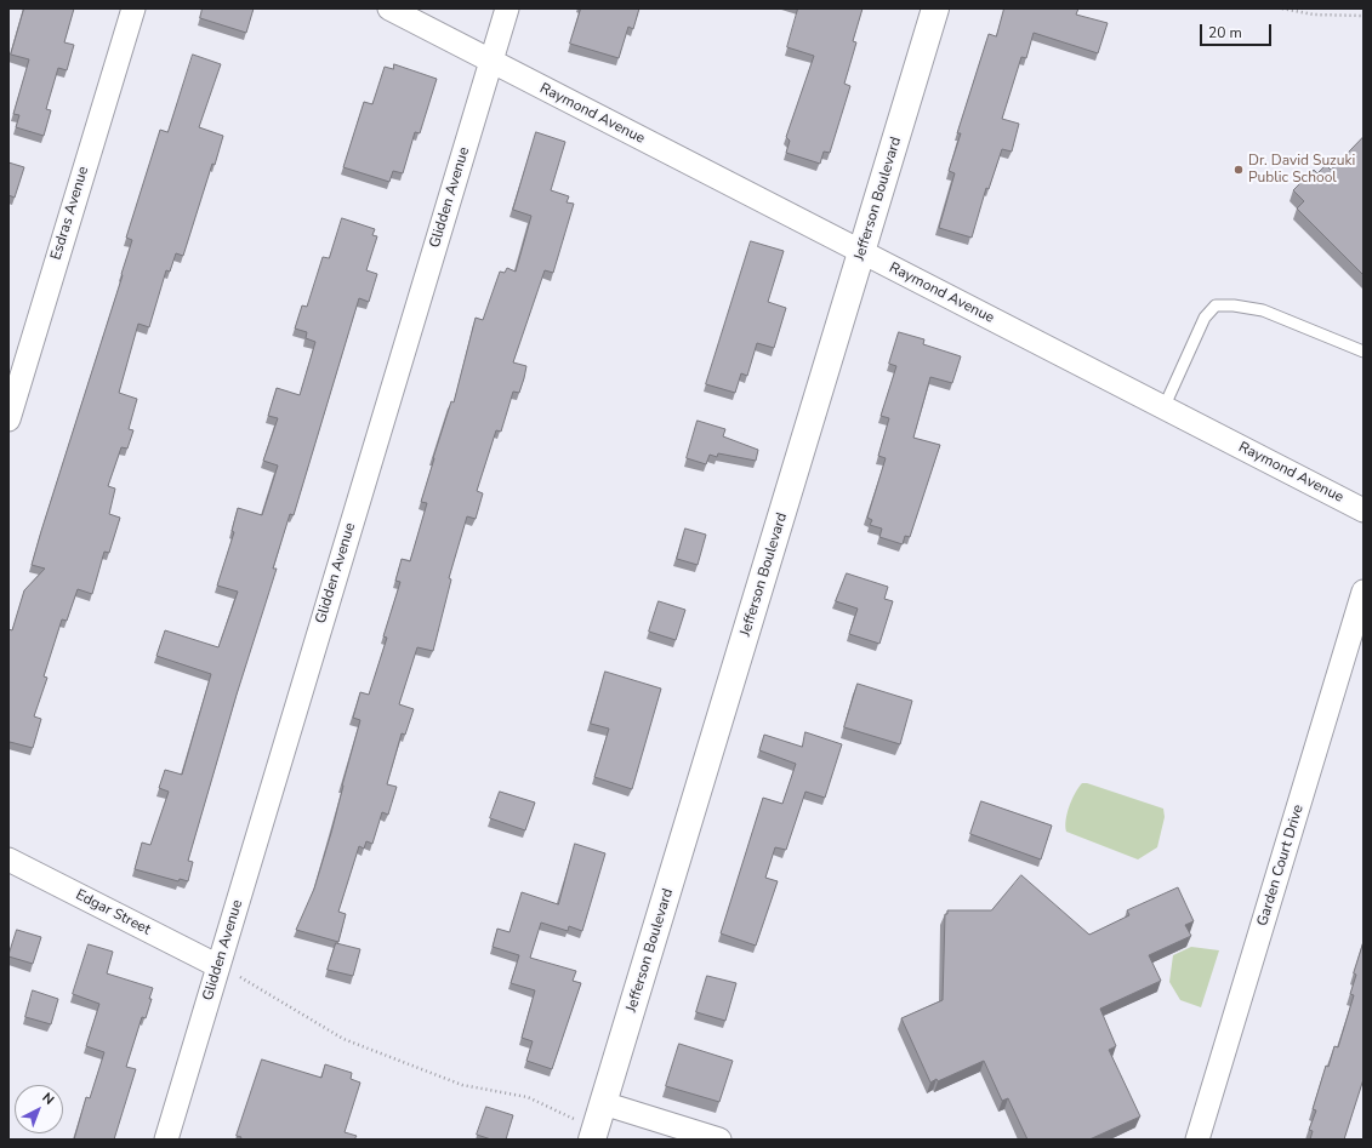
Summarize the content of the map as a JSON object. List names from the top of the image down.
{
  "streets": {
    "street": [
      "Raymond Avenue",
      "Glidden Avenue",
      "Jefferson Boulevard",
      "Esdras Avenue",
      "Garden Court Drive",
      "Edgar Street"
    ]
  },
  "crossings": [
    ["Raymond Avenue", "Glidden Avenue"],
    ["Raymond Avenue", "Jefferson Boulevard"],
    ["Glidden Avenue", "Edgar Street"]
  ],
  "places": ["Dr. David Suzuki Public School"],
  "scale_bar": "20 m",
  "north": "top right"
}
